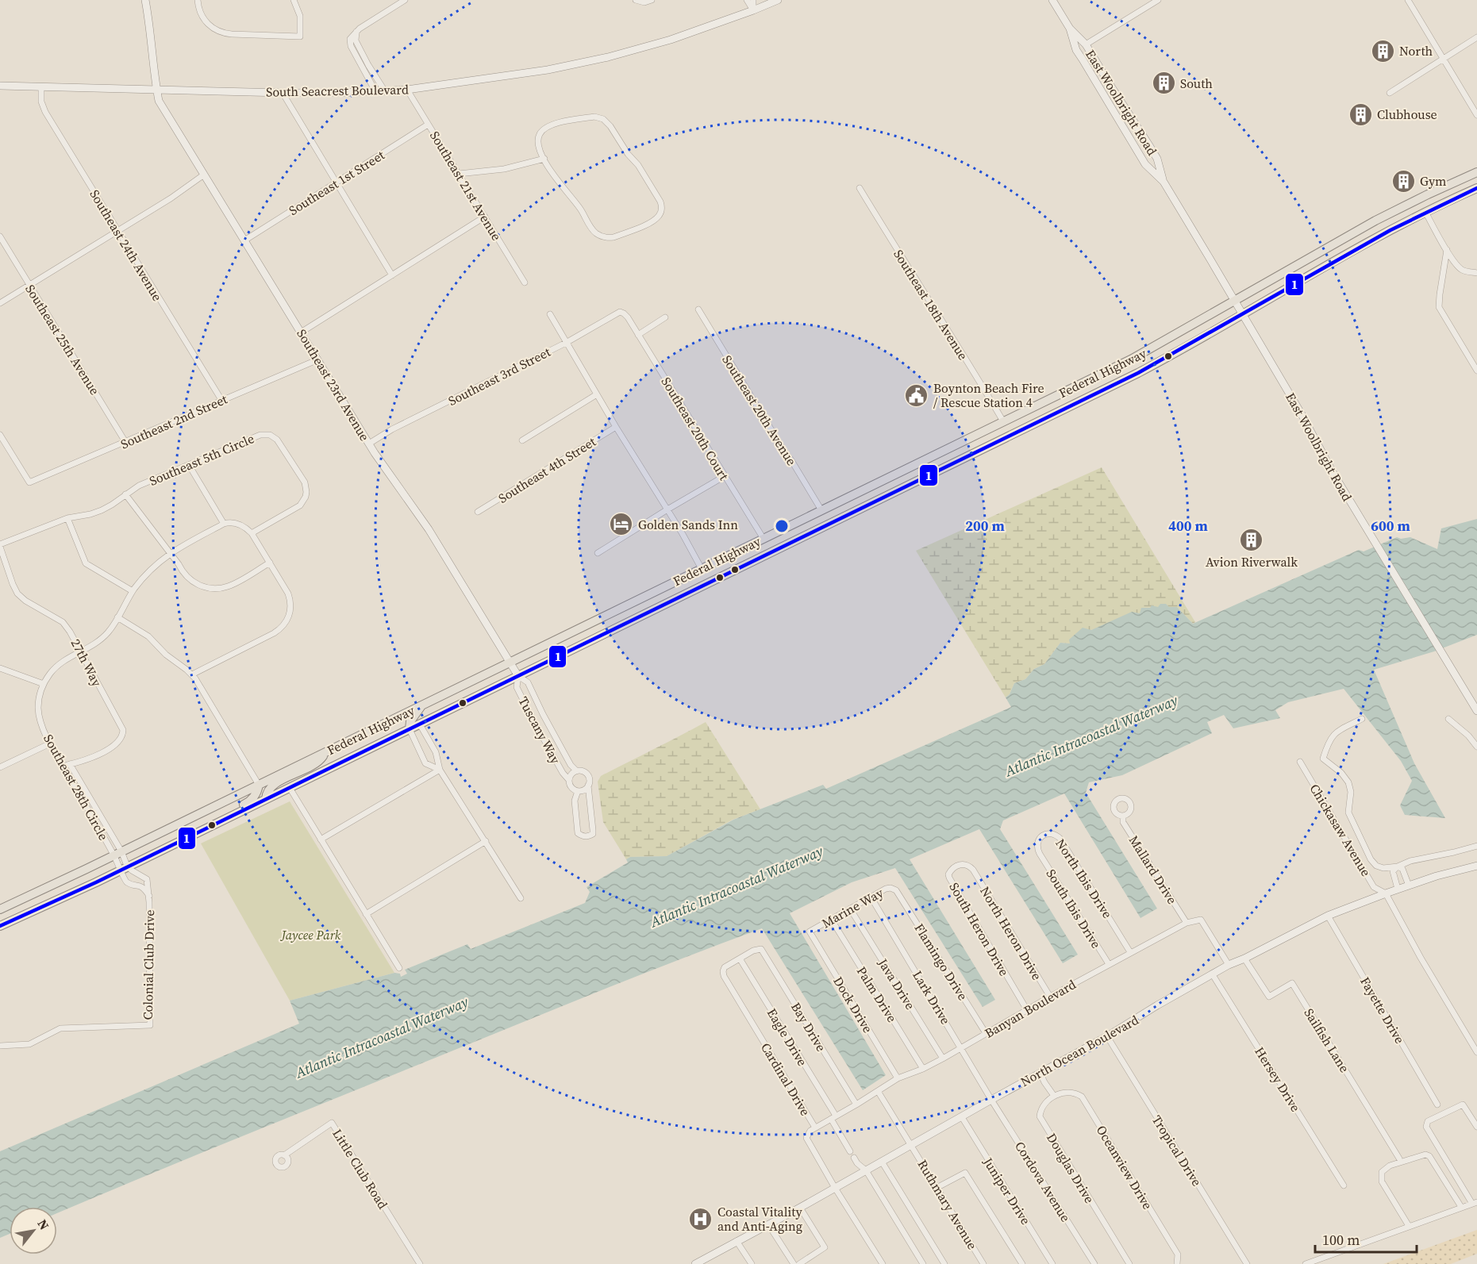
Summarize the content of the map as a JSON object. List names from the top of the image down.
{
  "streets": {
    "main road": [
      "South Seacrest Boulevard",
      "East Woolbright Road",
      "Federal Highway",
      "Southeast 23rd Avenue",
      "North Ocean Boulevard"
    ],
    "street": [
      "Southeast 1st Street",
      "Southeast 21st Avenue",
      "Southeast 24th Avenue",
      "Southeast 18th Avenue",
      "Southeast 25th Avenue",
      "Southeast 3rd Street",
      "Southeast 20th Avenue",
      "Southeast 2nd Street",
      "Southeast 20th Court",
      "Southeast 5th Circle",
      "Southeast 4th Street",
      "27th Way",
      "Tuscany Way",
      "Southeast 28th Circle",
      "Chickasaw Avenue",
      "Mallard Drive",
      "North Ibis Drive",
      "Marine Way",
      "South Ibis Drive",
      "South Heron Drive",
      "North Heron Drive",
      "Flamingo Drive",
      "Colonial Club Drive",
      "Java Drive",
      "Palm Drive",
      "Lark Drive",
      "Dock Drive",
      "Banyan Boulevard",
      "Fayette Drive",
      "Bay Drive",
      "Eagle Drive",
      "Sailfish Lane",
      "Cardinal Drive",
      "Hersey Drive",
      "Tropical Drive",
      "Oceanview Drive",
      "Douglas Drive",
      "Little Club Road",
      "Cordova Avenue",
      "Juniper Drive",
      "Ruthmary Avenue"
    ]
  },
  "crossings": [
    ["South Seacrest Boulevard", "Southeast 21st Avenue"],
    ["South Seacrest Boulevard", "Southeast 24th Avenue"],
    ["South Seacrest Boulevard", "Southeast 23rd Avenue"],
    ["East Woolbright Road", "Federal Highway"],
    ["Southeast 1st Street", "Southeast 21st Avenue"],
    ["Southeast 1st Street", "Southeast 23rd Avenue"],
    ["Southeast 24th Avenue", "Southeast 2nd Street"],
    ["Southeast 18th Avenue", "Federal Highway"],
    ["Southeast 25th Avenue", "Southeast 2nd Street"],
    ["Federal Highway", "Southeast 23rd Avenue"],
    ["Federal Highway", "Southeast 20th Avenue"],
    ["Federal Highway", "Southeast 20th Court"],
    ["Federal Highway", "Tuscany Way"],
    ["Federal Highway", "Southeast 28th Circle"],
    ["Federal Highway", "Colonial Club Drive"],
    ["Southeast 3rd Street", "Southeast 23rd Avenue"],
    ["Southeast 3rd Street", "Southeast 20th Court"],
    ["Southeast 23rd Avenue", "Southeast 2nd Street"],
    ["Southeast 23rd Avenue", "Tuscany Way"],
    ["Southeast 5th Circle", "27th Way"],
    ["27th Way", "Southeast 28th Circle"],
    ["Southeast 28th Circle", "Colonial Club Drive"],
    ["Chickasaw Avenue", "North Ocean Boulevard"],
    ["Mallard Drive", "Banyan Boulevard"],
    ["North Ibis Drive", "South Ibis Drive"],
    ["North Ibis Drive", "Banyan Boulevard"],
    ["Marine Way", "Flamingo Drive"],
    ["Marine Way", "Java Drive"],
    ["Marine Way", "Palm Drive"],
    ["Marine Way", "Lark Drive"],
    ["Marine Way", "Dock Drive"],
    ["South Ibis Drive", "Banyan Boulevard"],
    ["South Heron Drive", "North Heron Drive"],
    ["South Heron Drive", "Banyan Boulevard"],
    ["North Heron Drive", "Banyan Boulevard"],
    ["Flamingo Drive", "Banyan Boulevard"],
    ["Java Drive", "Banyan Boulevard"],
    ["Palm Drive", "Banyan Boulevard"],
    ["Lark Drive", "Banyan Boulevard"],
    ["Lark Drive", "North Ocean Boulevard"],
    ["Lark Drive", "Cordova Avenue"],
    ["Dock Drive", "Banyan Boulevard"],
    ["Banyan Boulevard", "Bay Drive"],
    ["Banyan Boulevard", "Eagle Drive"],
    ["Banyan Boulevard", "Cardinal Drive"],
    ["Banyan Boulevard", "Ruthmary Avenue"],
    ["Fayette Drive", "North Ocean Boulevard"],
    ["Bay Drive", "Eagle Drive"],
    ["Bay Drive", "Cardinal Drive"],
    ["Eagle Drive", "Cardinal Drive"],
    ["Sailfish Lane", "North Ocean Boulevard"],
    ["North Ocean Boulevard", "Cardinal Drive"],
    ["North Ocean Boulevard", "Hersey Drive"],
    ["North Ocean Boulevard", "Tropical Drive"],
    ["North Ocean Boulevard", "Cordova Avenue"],
    ["North Ocean Boulevard", "Juniper Drive"],
    ["North Ocean Boulevard", "Ruthmary Avenue"],
    ["Oceanview Drive", "Douglas Drive"]
  ],
  "water": ["Atlantic Intracoastal Waterway"],
  "parks": ["Jaycee Park"],
  "places": {
    "building": [
      "North",
      "South",
      "Clubhouse",
      "Gym",
      "Avion Riverwalk"
    ],
    "public building": ["Boynton Beach Fire / Rescue Station 4"],
    "hotel": ["Golden Sands Inn"],
    "hospital": ["Coastal Vitality and Anti-Aging"]
  },
  "lines": ["transit line 1"],
  "scale_bar": "100 m",
  "north": "top right",
  "rings": ["200 m", "400 m", "600 m"]
}
